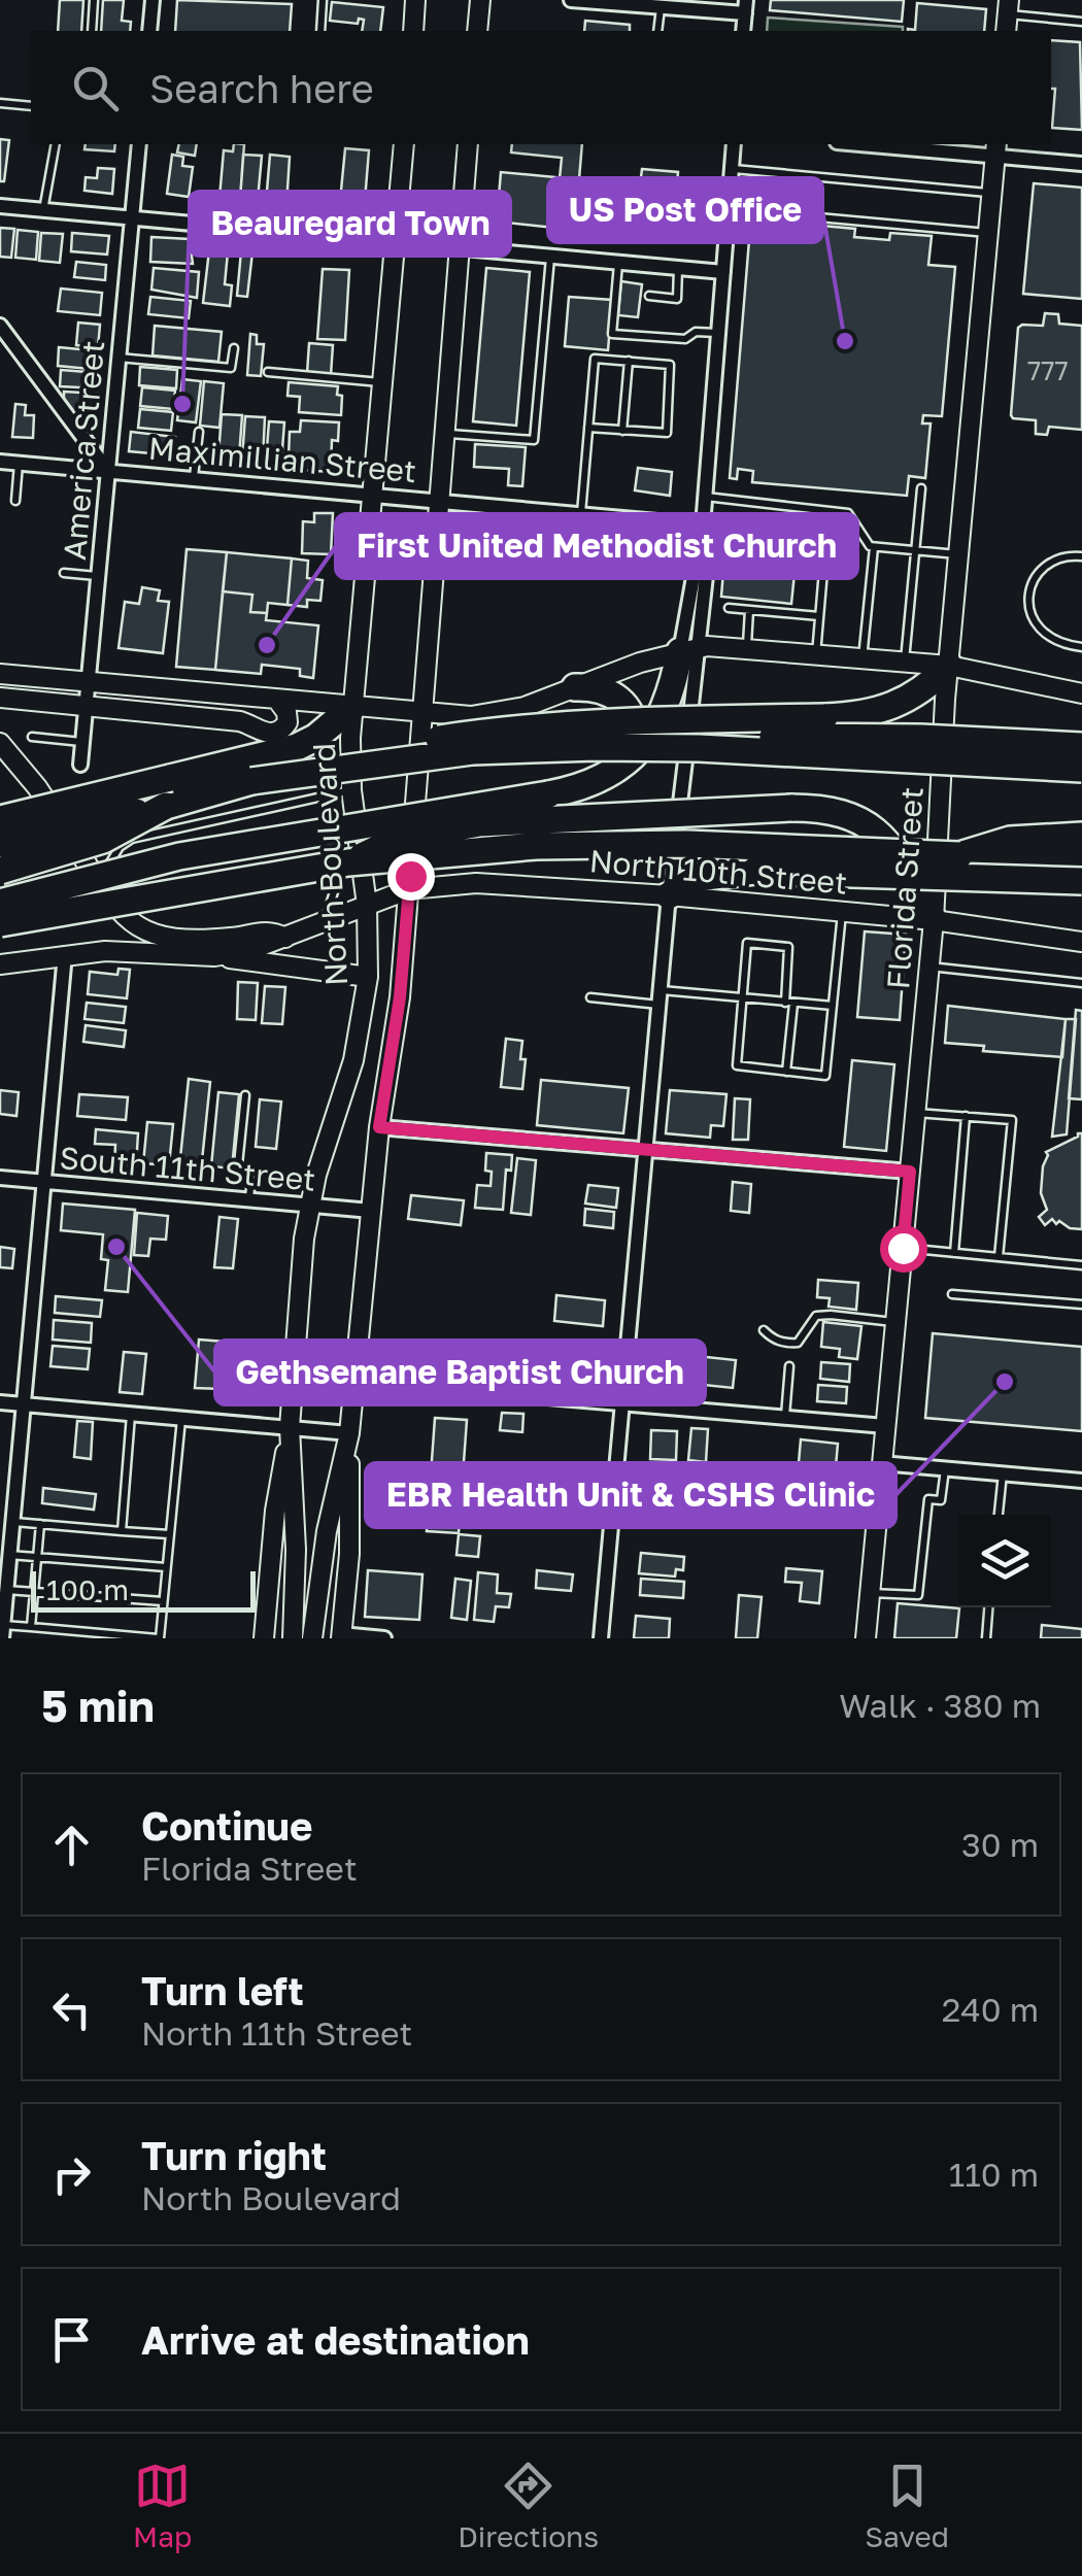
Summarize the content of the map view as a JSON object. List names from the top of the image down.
{
  "streets": {
    "main road": ["North Boulevard", "North 10th Street", "Florida Street"],
    "street": ["America Street", "Maximillian Street", "South 11th Street"]
  },
  "crossings": [
    ["America Street", "Maximillian Street"],
    ["Maximillian Street", "North Boulevard"],
    ["North Boulevard", "North 10th Street"],
    ["North Boulevard", "South 11th Street"],
    ["North 10th Street", "Florida Street"]
  ],
  "places": [
    "US Post Office",
    "Beauregard Town",
    "First United Methodist Church",
    "Gethsemane Baptist Church",
    "EBR Health Unit & CSHS Clinic"
  ],
  "house_numbers": ["777"],
  "scale_bar": "100 m",
  "page": {
    "search": "Search here",
    "scale": "100 m",
    "heading": ["5 min", "Walk · 380 m"],
    "list": [
      ["Continue", "Florida Street", "30 m"],
      ["Turn left", "North 11th Street", "240 m"],
      ["Turn right", "North Boulevard", "110 m"],
      "Arrive at destination"
    ],
    "nav": ["Map", "Directions", "Saved"]
  }
}
